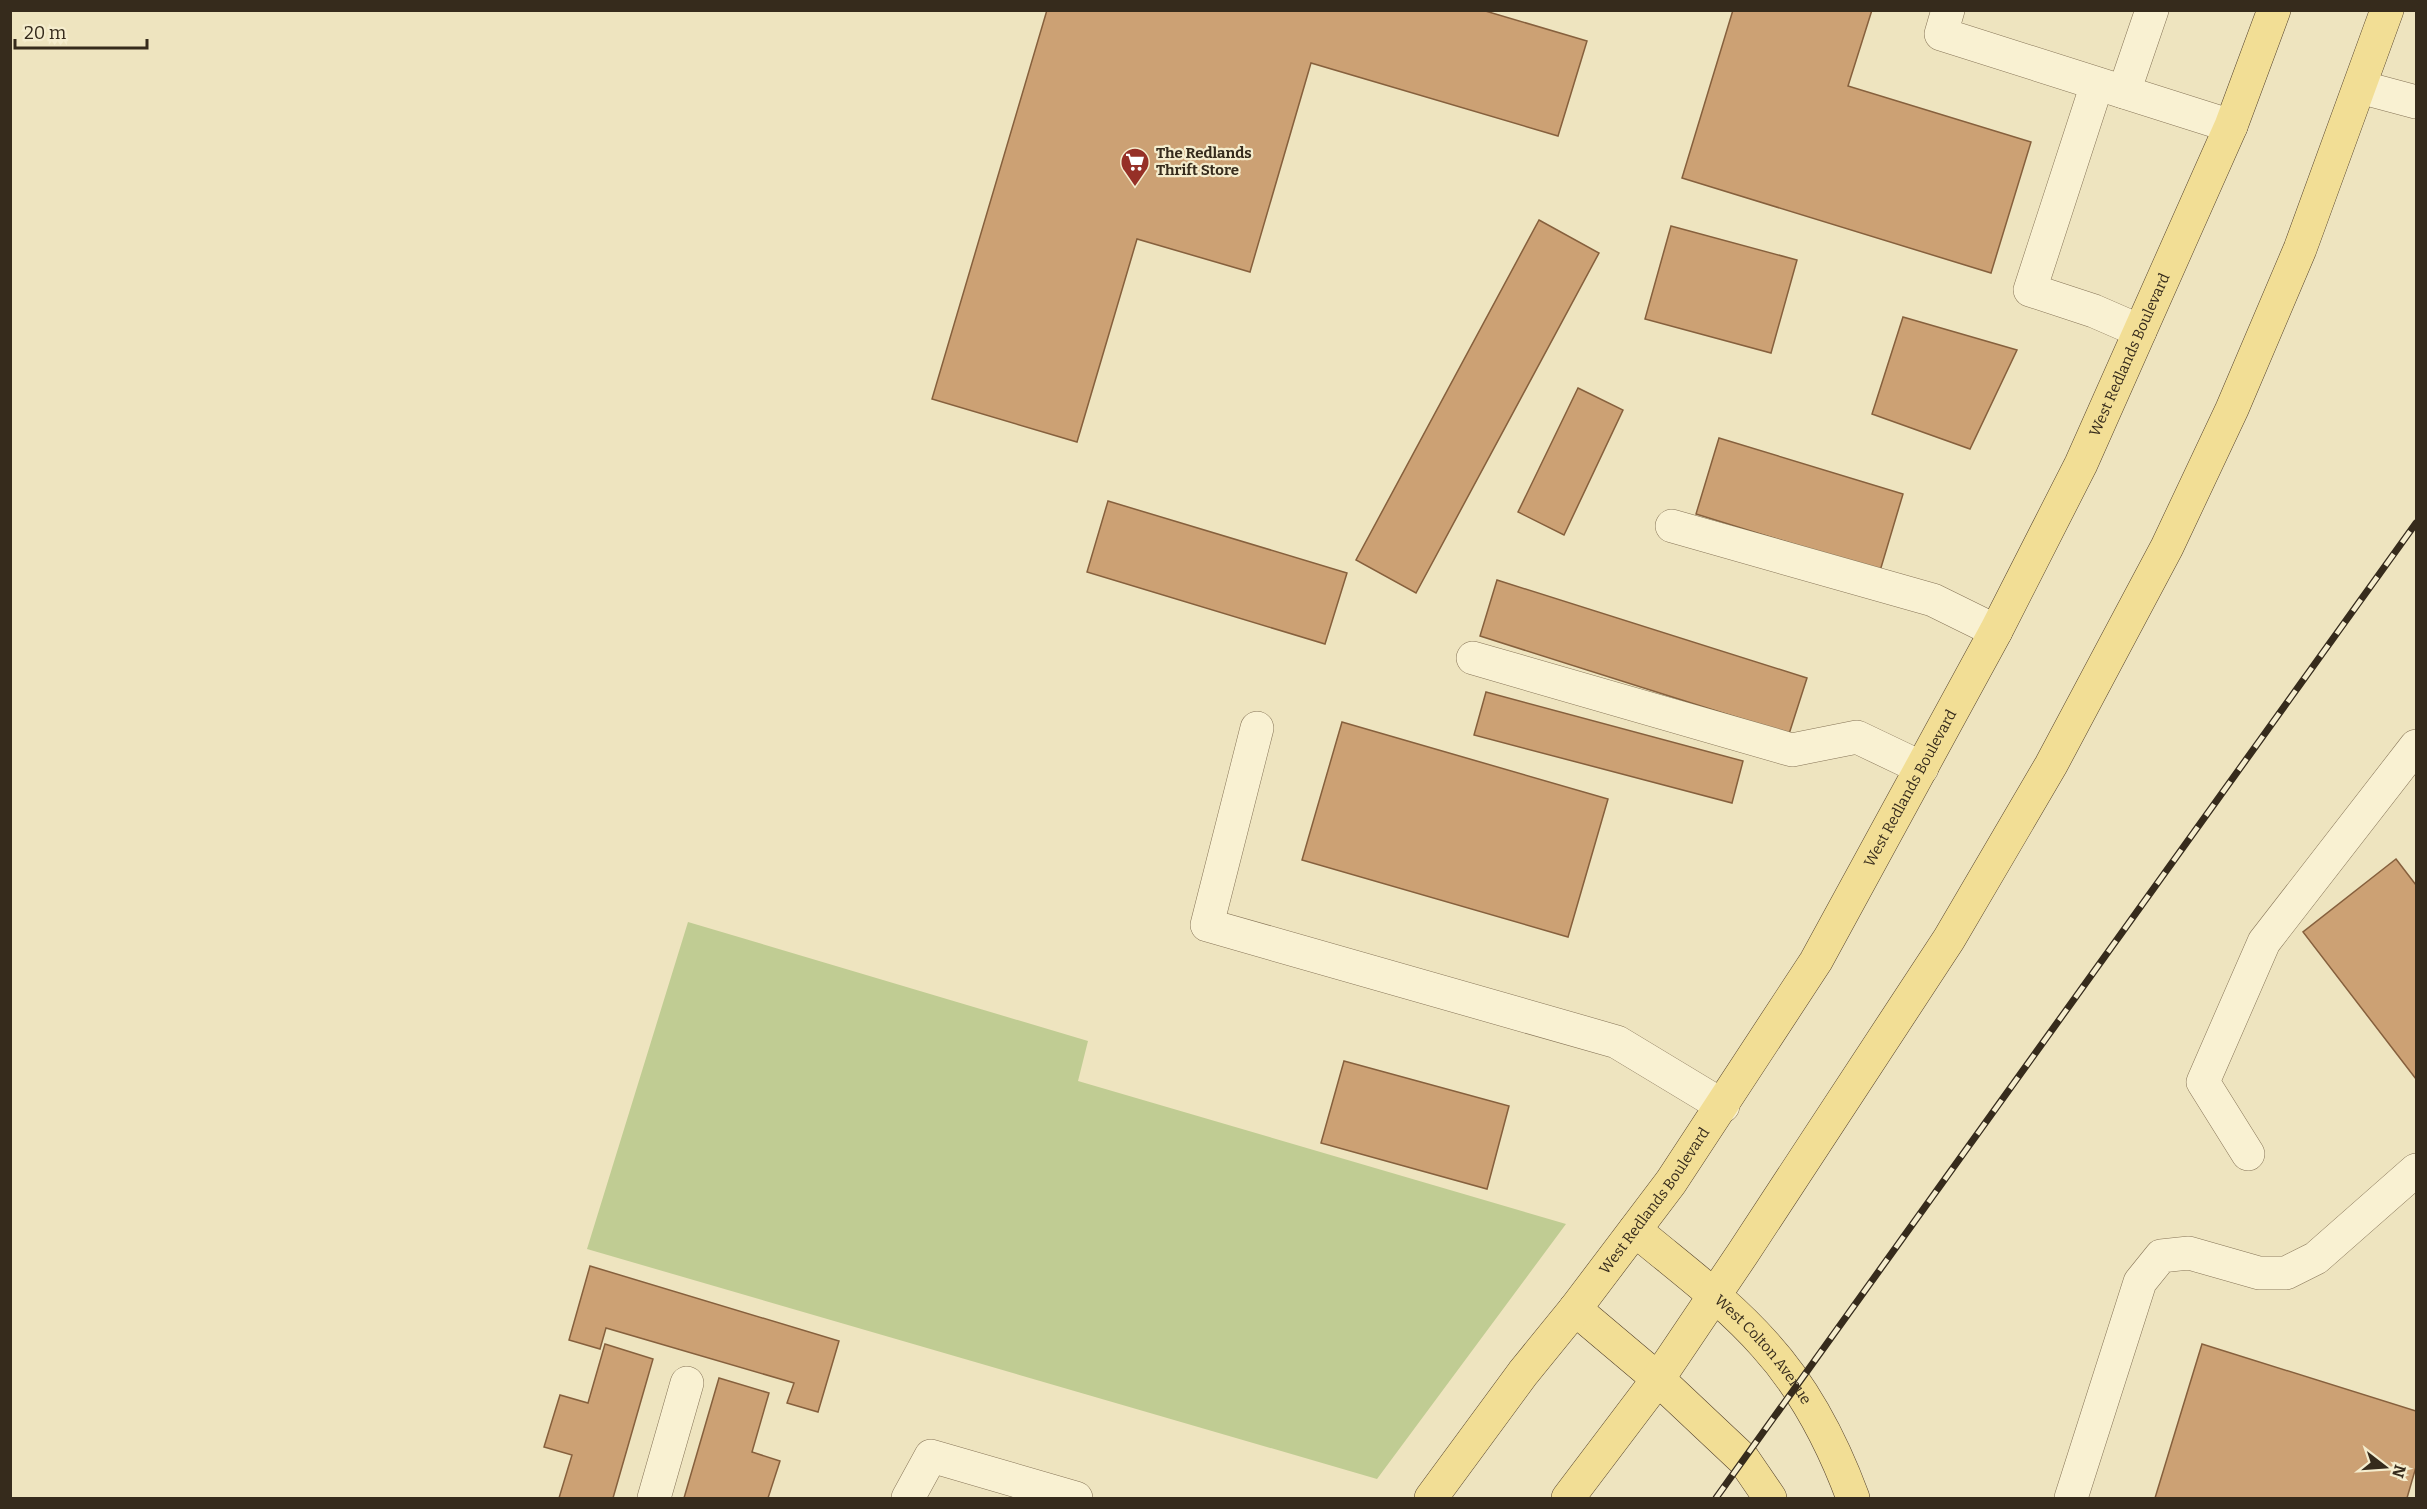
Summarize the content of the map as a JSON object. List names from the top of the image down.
{
  "streets": {
    "main road": ["West Redlands Boulevard", "West Colton Avenue"]
  },
  "crossings": [
    ["West Redlands Boulevard", "West Colton Avenue"]
  ],
  "places": {
    "supermarket": ["The Redlands Thrift Store"]
  },
  "scale_bar": "20 m",
  "north": "right"
}
